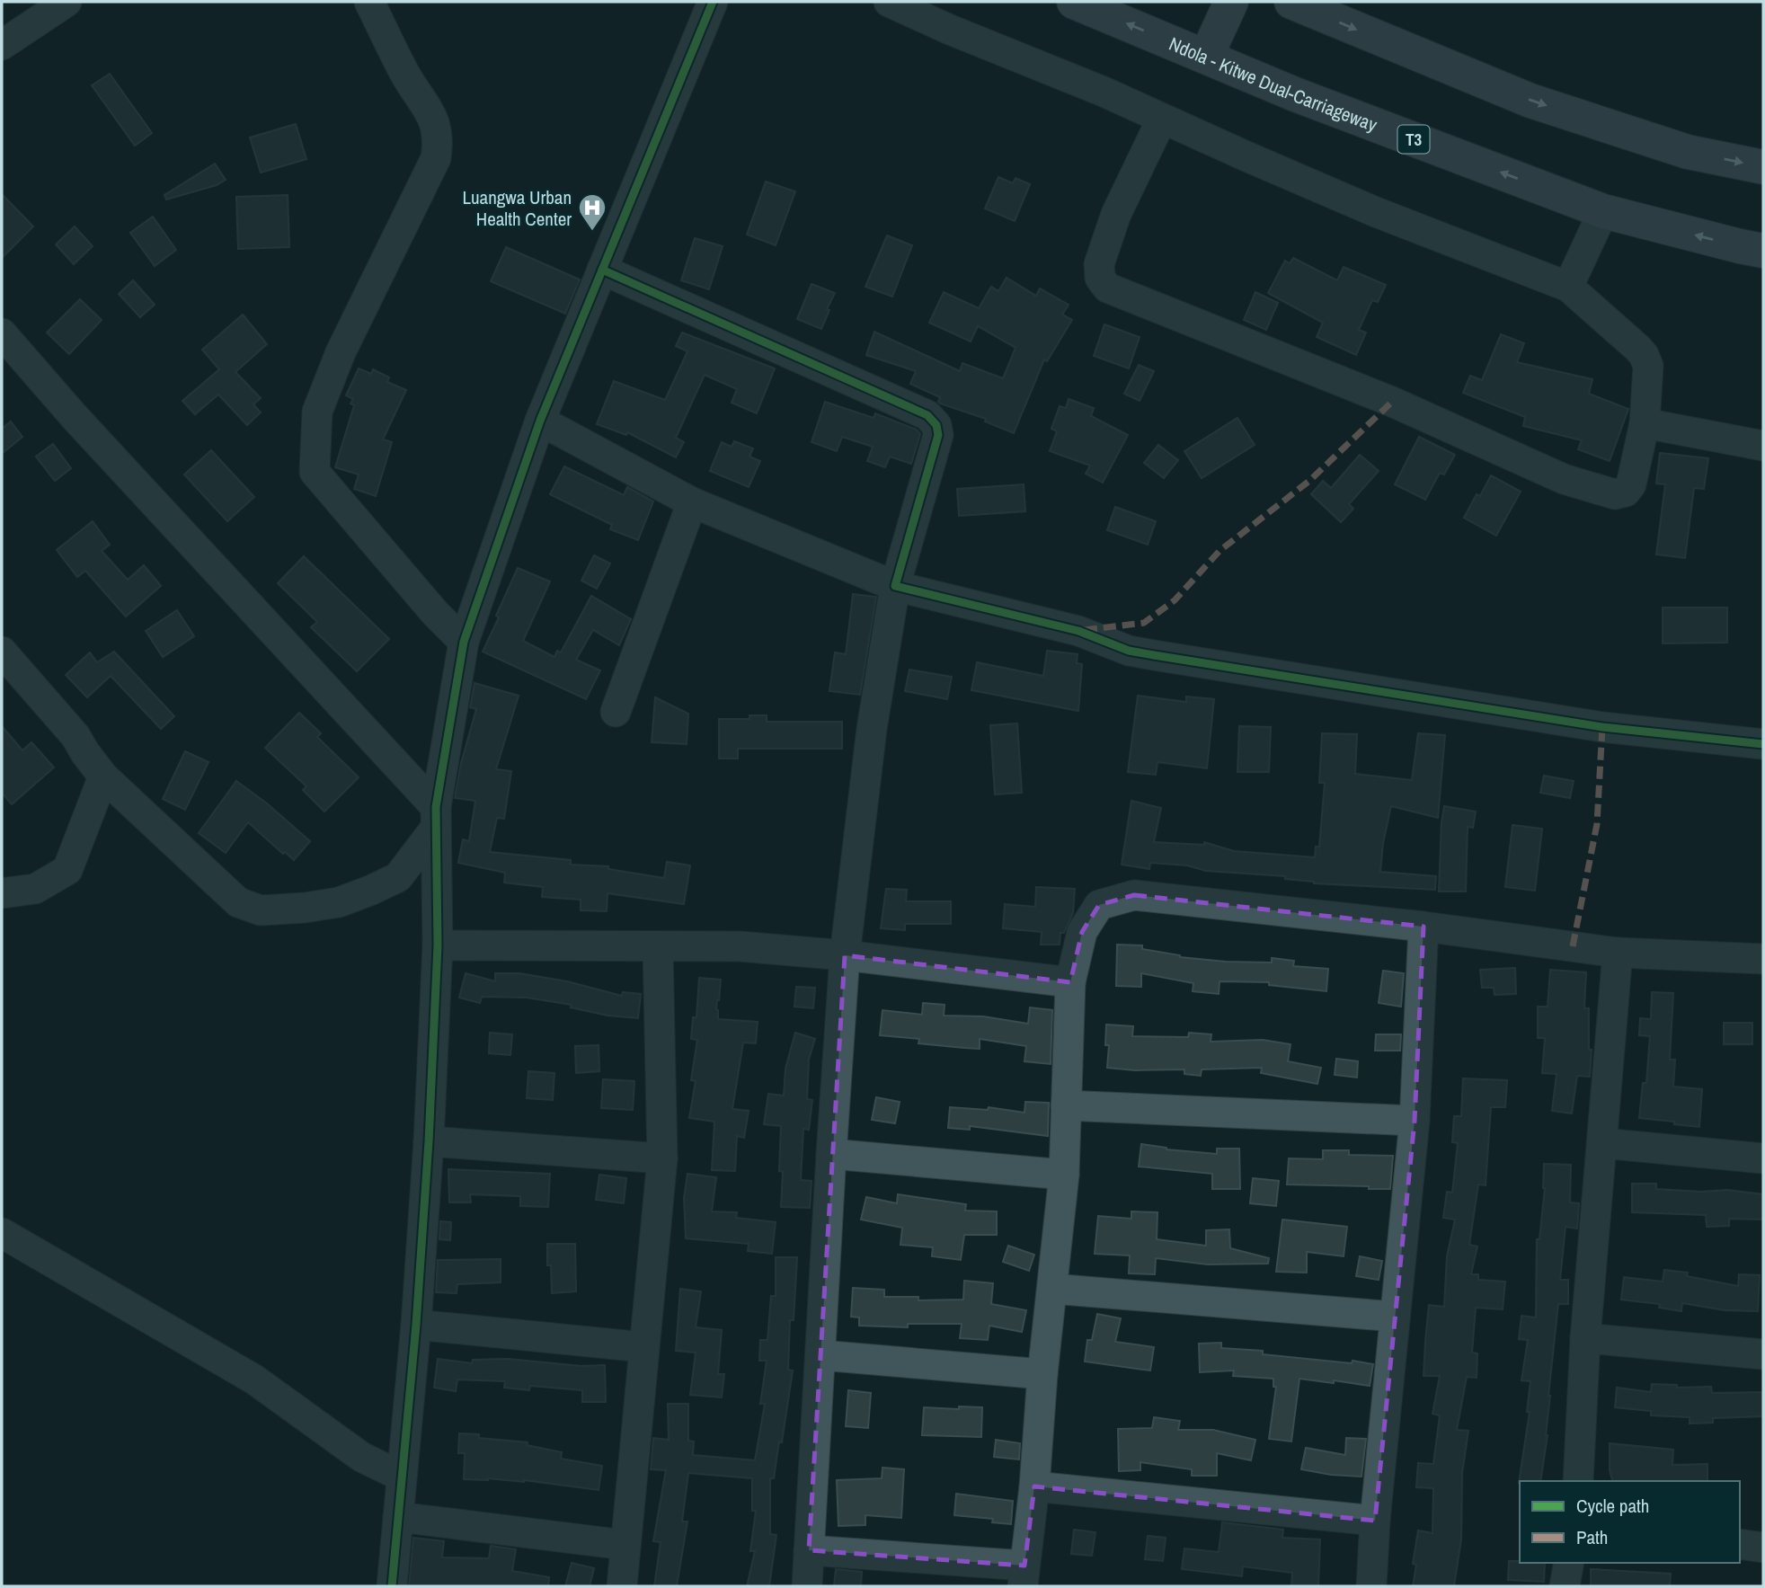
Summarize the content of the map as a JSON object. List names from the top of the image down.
{
  "streets": {
    "highway": ["Ndola - Kitwe Dual-Carriageway", "T3"]
  },
  "places": {
    "hospital": ["Luangwa Urban Health Center"]
  },
  "legend": ["Cycle path", "Path"]
}
